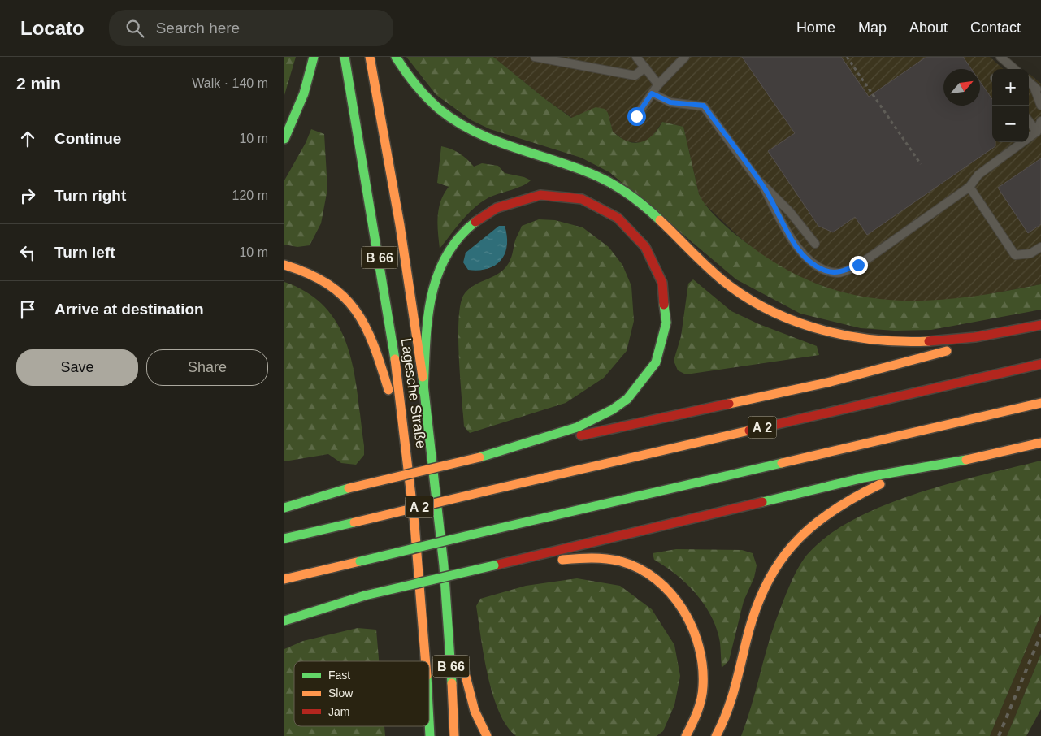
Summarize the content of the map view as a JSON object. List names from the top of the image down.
{
  "streets": {
    "highway": ["B 66", "Lagesche Straße", "A 2"]
  },
  "legend": ["Fast", "Slow", "Jam"],
  "north": "top right",
  "page": {
    "header": "Locato",
    "search": "Search here",
    "nav": [
      "Home",
      "Map",
      "About",
      "Contact"
    ],
    "heading": ["2 min", "Walk · 140 m"],
    "map_buttons": ["+", "−"],
    "list": [
      ["Continue", "10 m"],
      ["Turn right", "120 m"],
      ["Turn left", "10 m"],
      "Arrive at destination"
    ],
    "buttons": ["Save", "Share"]
  }
}
